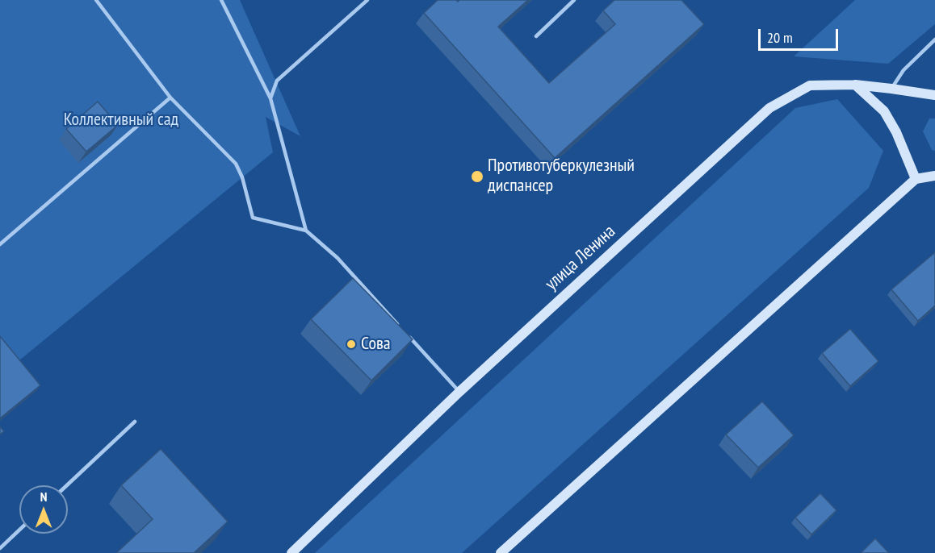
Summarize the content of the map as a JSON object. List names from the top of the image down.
{
  "streets": {
    "main road": ["улица Ленина"]
  },
  "parks": ["Коллективный сад"],
  "places": ["Противотуберкулезный диспансер", "Сова"],
  "scale_bar": "20 m",
  "north": "top"
}
